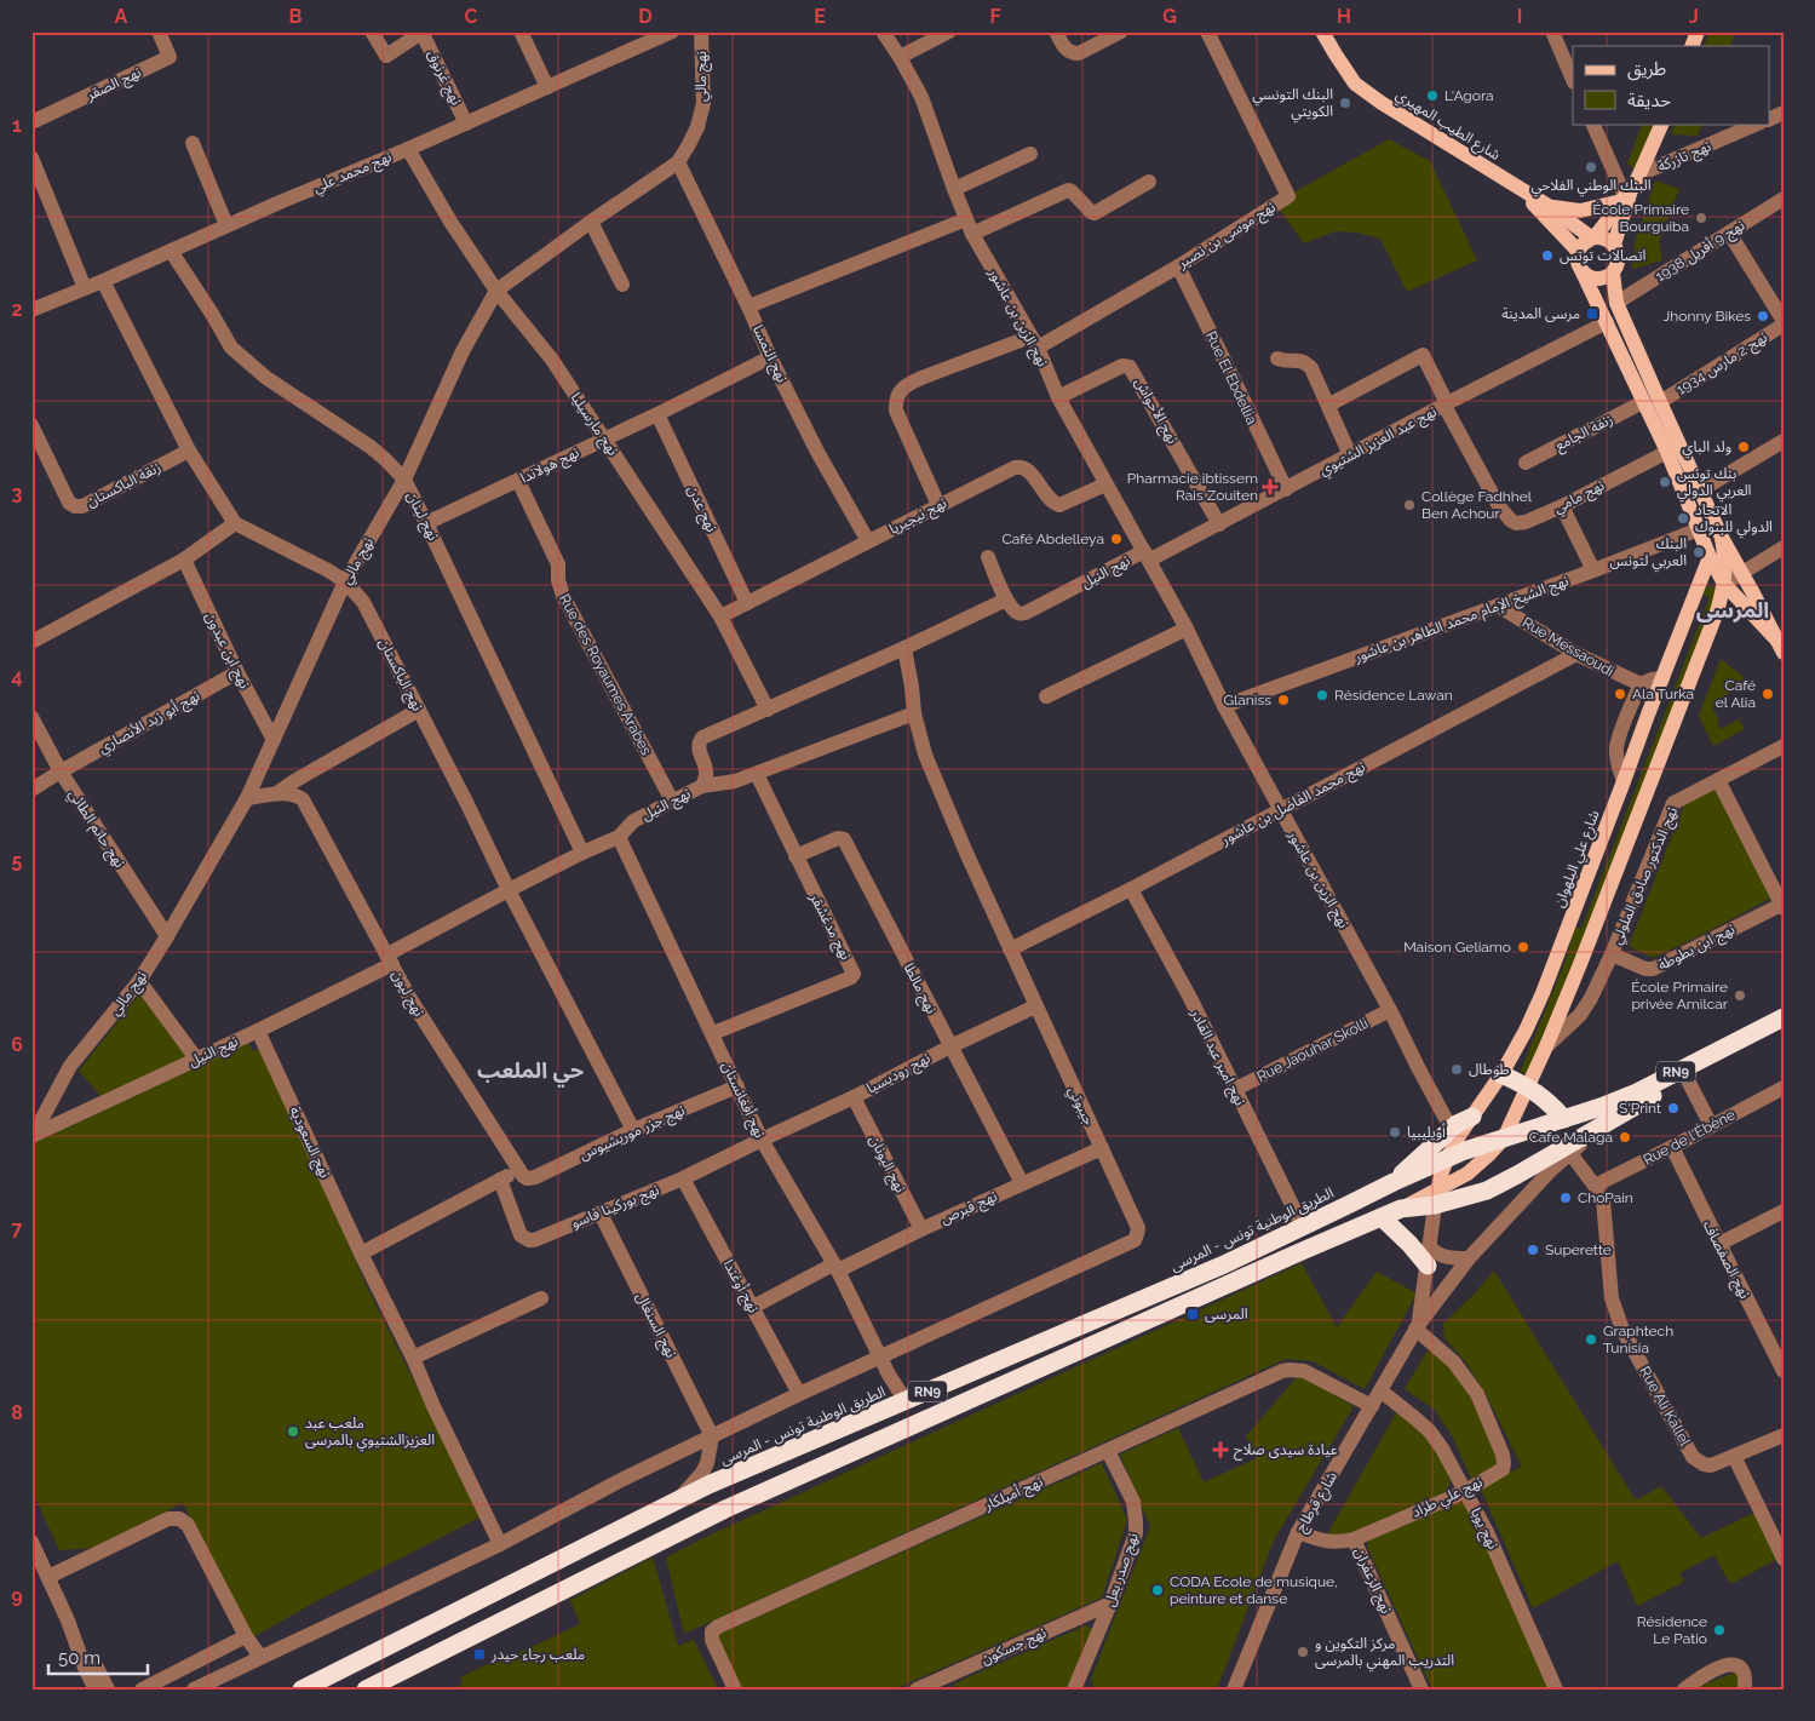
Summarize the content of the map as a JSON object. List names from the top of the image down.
{
  "streets": {
    "highway": ["RN9", "الطريق الوطنية تونس - المرسى"],
    "main road": ["شارع الطيب المهيري", "شارع علي البلهوان"],
    "street": [
      "نهج مالي",
      "نهج غرنوق",
      "نهج الصقر",
      "نهج تازركة",
      "نهج محمد علي",
      "نهج موسى بن نصير",
      "نهج 9 أفريل 1938",
      "نهج الزين بن عاشور",
      "نهج النمسا",
      "نهج 2 مارس 1934",
      "Rue El Ebdellia",
      "نهج الأحواش",
      "نهج مارسيليا",
      "زنقة الجامع",
      "نهج عبد العزيز الشتيوي",
      "نهج هولاندا",
      "زنقة الباكستان",
      "نهج مامي",
      "نهج عدن",
      "نهج لبنان",
      "نهج نيجيريا",
      "نهج النيل",
      "نهج الشيخ الإمام محمد الطاهر بن عاشور",
      "Rue Messaoudi",
      "نهج ابن عبدون",
      "نهج الباكستان",
      "Rue des Royaumes Arabes",
      "نهج أبو زيد الأنصاري",
      "نهج محمد الفاضل بن عاشور",
      "نهج حاتم الطائي",
      "نهج الدكتور صادق الملولي",
      "نهج مدغشقر",
      "نهج ابن بطوطة",
      "نهج مالطا",
      "نهج ليون",
      "Rue Jaouhar Skolli",
      "نهج امير عبد القادر",
      "نهج روديسيا",
      "نهج أفغانستان",
      "جيبوتي",
      "نهج جزر موريشيوس",
      "Rue de l'Ébène",
      "نهج السعودية",
      "نهج اليونان",
      "نهج بوركينا فاسو",
      "نهج قبرص",
      "نهج الصفصاف",
      "نهج أوغندا",
      "نهج السنغال",
      "Rue Ali Kallel",
      "نهج أميلكار",
      "نهج علي طراد",
      "شارع قرطاج",
      "نهج يوبا",
      "نهج صدر بعل",
      "نهج الزعفران",
      "نهج جسكون"
    ]
  },
  "crossings": [
    ["نهج مالي", "نهج النمسا"],
    ["نهج مالي", "نهج مارسيليا"],
    ["نهج مالي", "نهج لبنان"],
    ["نهج مالي", "نهج النيل"],
    ["نهج مالي", "نهج ابن عبدون"],
    ["نهج مالي", "نهج الباكستان"],
    ["نهج مالي", "نهج حاتم الطائي"],
    ["نهج غرنوق", "نهج محمد علي"],
    ["نهج محمد علي", "نهج مارسيليا"],
    ["نهج محمد علي", "نهج لبنان"],
    ["نهج موسى بن نصير", "نهج الزين بن عاشور"],
    ["نهج موسى بن نصير", "Rue El Ebdellia"],
    ["نهج موسى بن نصير", "نهج نيجيريا"],
    ["نهج الزين بن عاشور", "نهج الأحواش"],
    ["نهج الزين بن عاشور", "نهج عبد العزيز الشتيوي"],
    ["نهج الزين بن عاشور", "نهج نيجيريا"],
    ["نهج الزين بن عاشور", "نهج النيل"],
    ["نهج الزين بن عاشور", "نهج الشيخ الإمام محمد الطاهر بن عاشور"],
    ["نهج الزين بن عاشور", "نهج محمد الفاضل بن عاشور"],
    ["نهج الزين بن عاشور", "Rue Jaouhar Skolli"],
    ["نهج النمسا", "نهج هولاندا"],
    ["نهج النمسا", "نهج نيجيريا"],
    ["Rue El Ebdellia", "نهج عبد العزيز الشتيوي"],
    ["نهج الأحواش", "نهج عبد العزيز الشتيوي"],
    ["نهج مارسيليا", "نهج هولاندا"],
    ["نهج مارسيليا", "نهج نيجيريا"],
    ["نهج مارسيليا", "نهج النيل"],
    ["نهج عبد العزيز الشتيوي", "نهج مامي"],
    ["نهج عبد العزيز الشتيوي", "نهج النيل"],
    ["نهج هولاندا", "نهج عدن"],
    ["نهج هولاندا", "نهج لبنان"],
    ["نهج هولاندا", "Rue des Royaumes Arabes"],
    ["نهج عدن", "نهج نيجيريا"],
    ["نهج لبنان", "نهج النيل"],
    ["نهج النيل", "نهج الباكستان"],
    ["نهج النيل", "Rue des Royaumes Arabes"],
    ["نهج النيل", "نهج ليون"],
    ["نهج النيل", "نهج أفغانستان"],
    ["نهج النيل", "جيبوتي"],
    ["نهج النيل", "نهج السعودية"],
    ["نهج الشيخ الإمام محمد الطاهر بن عاشور", "Rue Messaoudi"],
    ["Rue Messaoudi", "نهج محمد الفاضل بن عاشور"],
    ["نهج ابن عبدون", "نهج أبو زيد الأنصاري"],
    ["نهج الباكستان", "نهج جزر موريشيوس"],
    ["نهج أبو زيد الأنصاري", "نهج حاتم الطائي"],
    ["نهج محمد الفاضل بن عاشور", "نهج امير عبد القادر"],
    ["نهج محمد الفاضل بن عاشور", "جيبوتي"],
    ["شارع علي البلهوان", "RN9"],
    ["شارع علي البلهوان", "الطريق الوطنية تونس - المرسى"],
    ["نهج الدكتور صادق الملولي", "نهج ابن بطوطة"],
    ["نهج مدغشقر", "نهج مالطا"],
    ["نهج مدغشقر", "نهج أفغانستان"],
    ["نهج مالطا", "نهج روديسيا"],
    ["نهج مالطا", "نهج قبرص"],
    ["نهج ليون", "نهج جزر موريشيوس"],
    ["Rue Jaouhar Skolli", "نهج امير عبد القادر"],
    ["نهج امير عبد القادر", "الطريق الوطنية تونس - المرسى"],
    ["RN9", "الطريق الوطنية تونس - المرسى"],
    ["RN9", "Rue Ali Kallel"],
    ["نهج روديسيا", "نهج أفغانستان"],
    ["نهج روديسيا", "جيبوتي"],
    ["نهج روديسيا", "نهج اليونان"],
    ["نهج روديسيا", "نهج بوركينا فاسو"],
    ["نهج أفغانستان", "جيبوتي"],
    ["نهج أفغانستان", "نهج جزر موريشيوس"],
    ["نهج أفغانستان", "نهج بوركينا فاسو"],
    ["نهج أفغانستان", "نهج قبرص"],
    ["نهج أفغانستان", "الطريق الوطنية تونس - المرسى"],
    ["جيبوتي", "نهج السعودية"],
    ["جيبوتي", "نهج قبرص"],
    ["جيبوتي", "نهج أوغندا"],
    ["جيبوتي", "نهج السنغال"],
    ["نهج جزر موريشيوس", "نهج السعودية"],
    ["نهج جزر موريشيوس", "نهج بوركينا فاسو"],
    ["Rue de l'Ébène", "نهج الصفصاف"],
    ["Rue de l'Ébène", "Rue Ali Kallel"],
    ["نهج اليونان", "نهج قبرص"],
    ["نهج بوركينا فاسو", "نهج أوغندا"],
    ["نهج بوركينا فاسو", "نهج السنغال"],
    ["نهج قبرص", "نهج أوغندا"],
    ["نهج أميلكار", "شارع قرطاج"],
    ["نهج أميلكار", "نهج صدر بعل"],
    ["نهج علي طراد", "شارع قرطاج"],
    ["نهج علي طراد", "نهج يوبا"],
    ["نهج علي طراد", "نهج الزعفران"],
    ["شارع قرطاج", "نهج يوبا"],
    ["نهج صدر بعل", "نهج جسكون"]
  ],
  "districts": ["المرسى", "حي الملعب"],
  "places": {
    "other": [
      "L'Agora",
      "البنك التونسي الكويتي",
      "البنك الوطني الفلاحي",
      "École Primaire Bourguiba",
      "اتصالات توتس",
      "Jhonny Bikes",
      "ولد الباي",
      "بنك تونس العربي الدولي",
      "Collège Fadhhel Ben Achour",
      "الاتحاد الدولي للبنوك",
      "Café Abdelleya",
      "البنك العربي لتونس",
      "Ala Turka",
      "Café el Alia",
      "Résidence Lawan",
      "Glaniss",
      "Maison Geliamo",
      "École Primaire privée Amilcar",
      "طوطال",
      "S'Print",
      "أويليبيا",
      "Cafe Malaga",
      "ChoPain",
      "Superette",
      "Graphtech Tunisia",
      "ملعب عبد العزيزالشتيوي بالمرسى",
      "CODA Ecole de musique, peinture et danse",
      "Résidence Le Patio",
      "مركز التكوين و التدريب المهني بالمرسى"
    ],
    "transit": ["مرسى المدينة", "المرسى", "ملعب رجاء حيدر"],
    "health": ["Pharmacie ibtissem Rais Zouiten", "عيادة سيدى صلاح"]
  },
  "legend": ["طريق", "حديقة"],
  "scale_bar": "50 m",
  "grid": {
    "columns": [
      "A",
      "B",
      "C",
      "D",
      "E",
      "F",
      "G",
      "H",
      "I",
      "J"
    ],
    "rows": [
      "1",
      "2",
      "3",
      "4",
      "5",
      "6",
      "7",
      "8",
      "9"
    ]
  }
}
